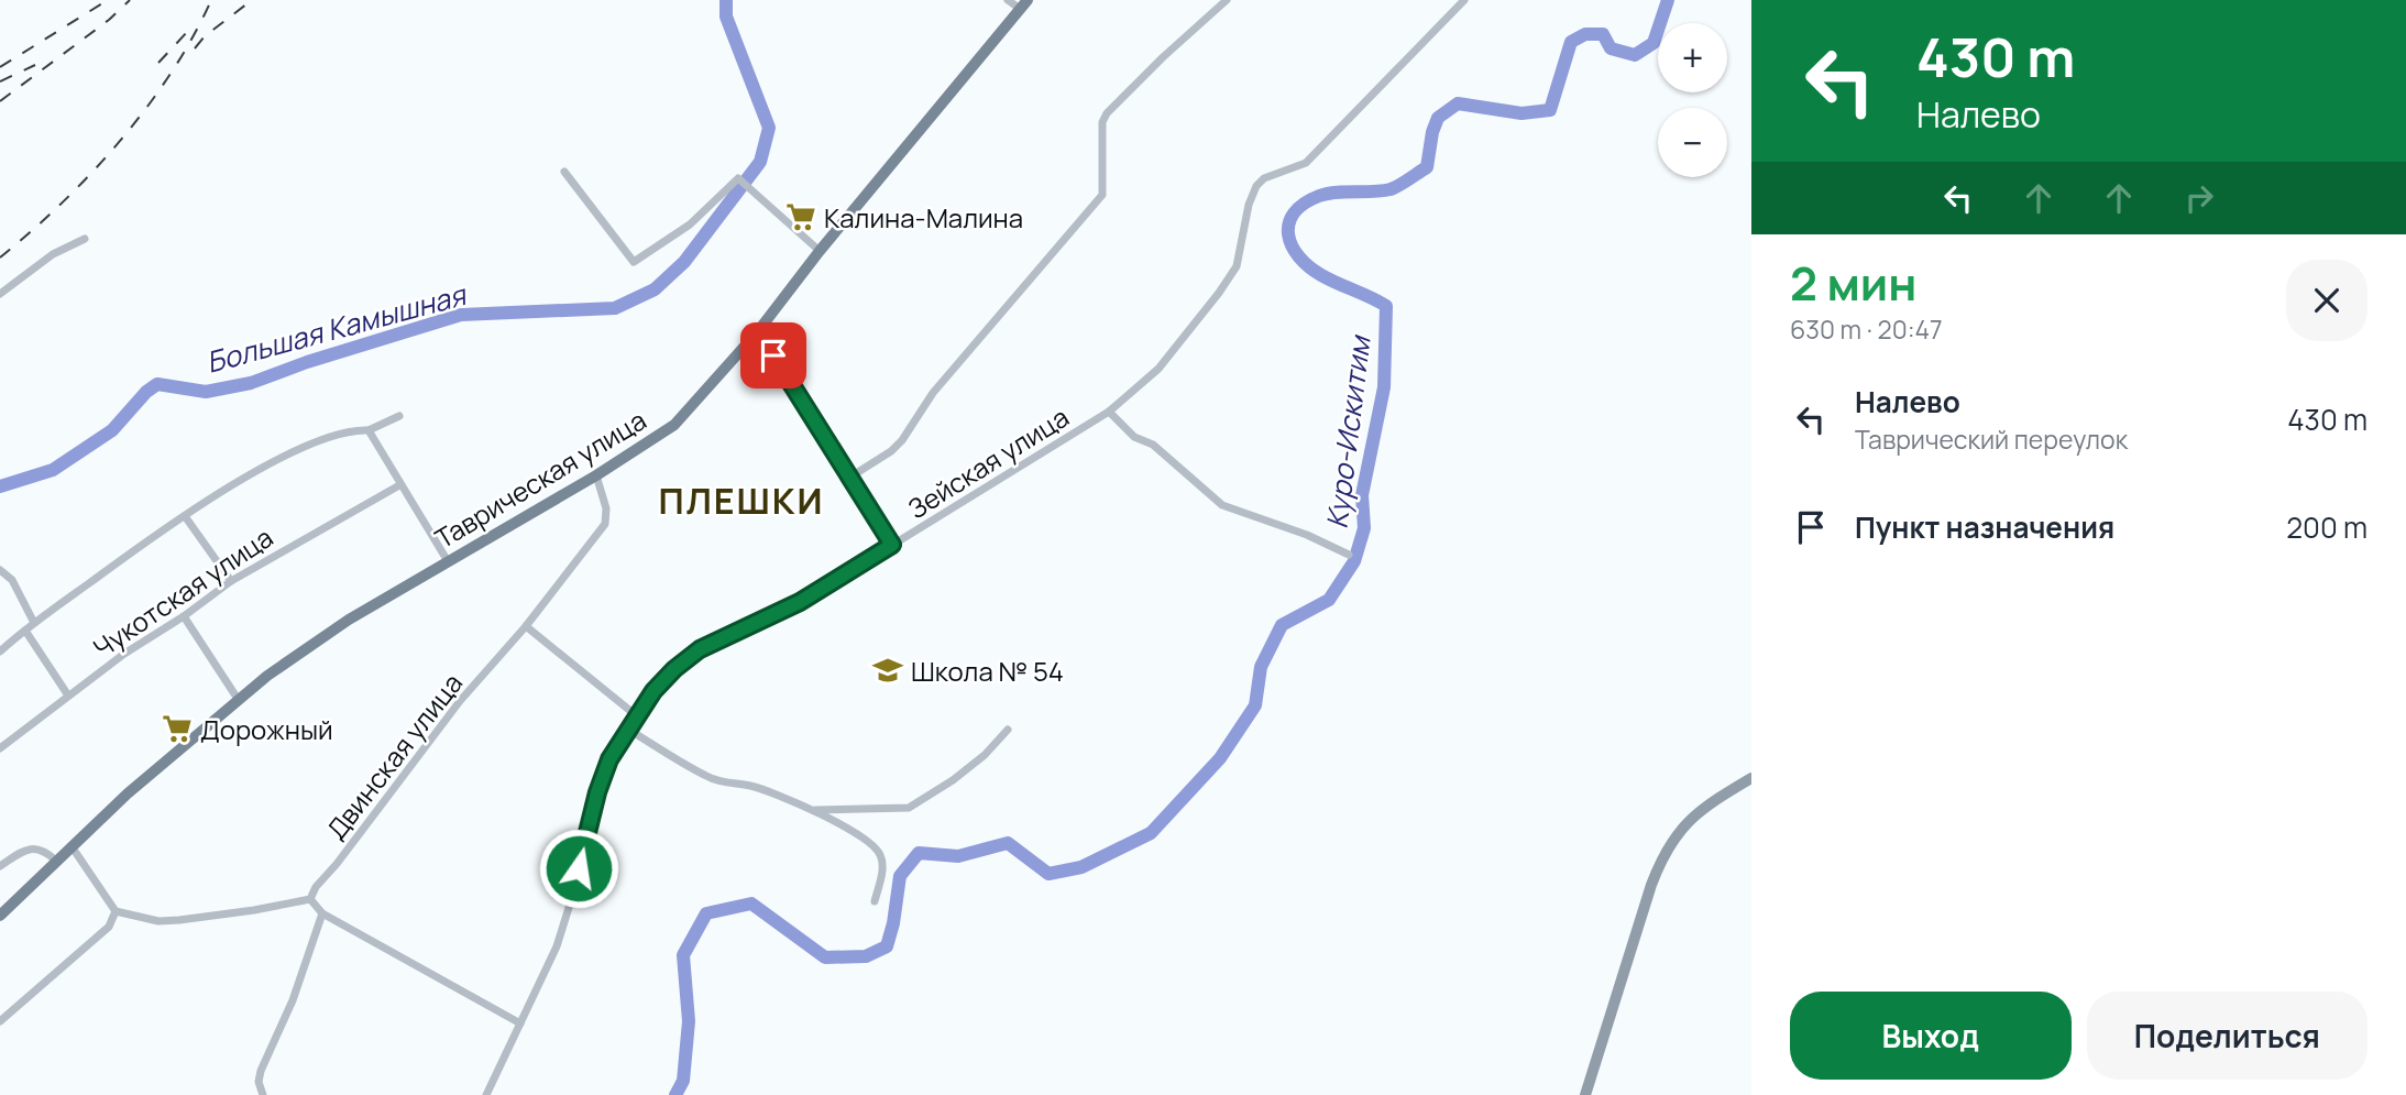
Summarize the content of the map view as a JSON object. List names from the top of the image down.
{
  "streets": {
    "main road": ["Таврическая улица"],
    "street": ["Зейская улица", "Чукотская улица", "Двинская улица"]
  },
  "crossings": [
    ["Таврическая улица", "Двинская улица"]
  ],
  "districts": ["ПЛЕШКИ"],
  "water": ["Большая Камышная", "Куро-Искитим"],
  "places": {
    "supermarket": ["Калина-Малина", "Дорожный"],
    "school or university": ["Школа № 54"]
  },
  "page": {
    "turn": ["430 m", "Налево"],
    "map_buttons": ["+", "−"],
    "heading": ["2 мин", "630 m · 20:47"],
    "list": [
      {
        "name": "Налево",
        "note": "Таврический переулок",
        "value": "430 m"
      },
      {
        "name": "Пункт назначения",
        "value": "200 m"
      }
    ],
    "buttons": ["Выход", "Поделиться"]
  }
}
